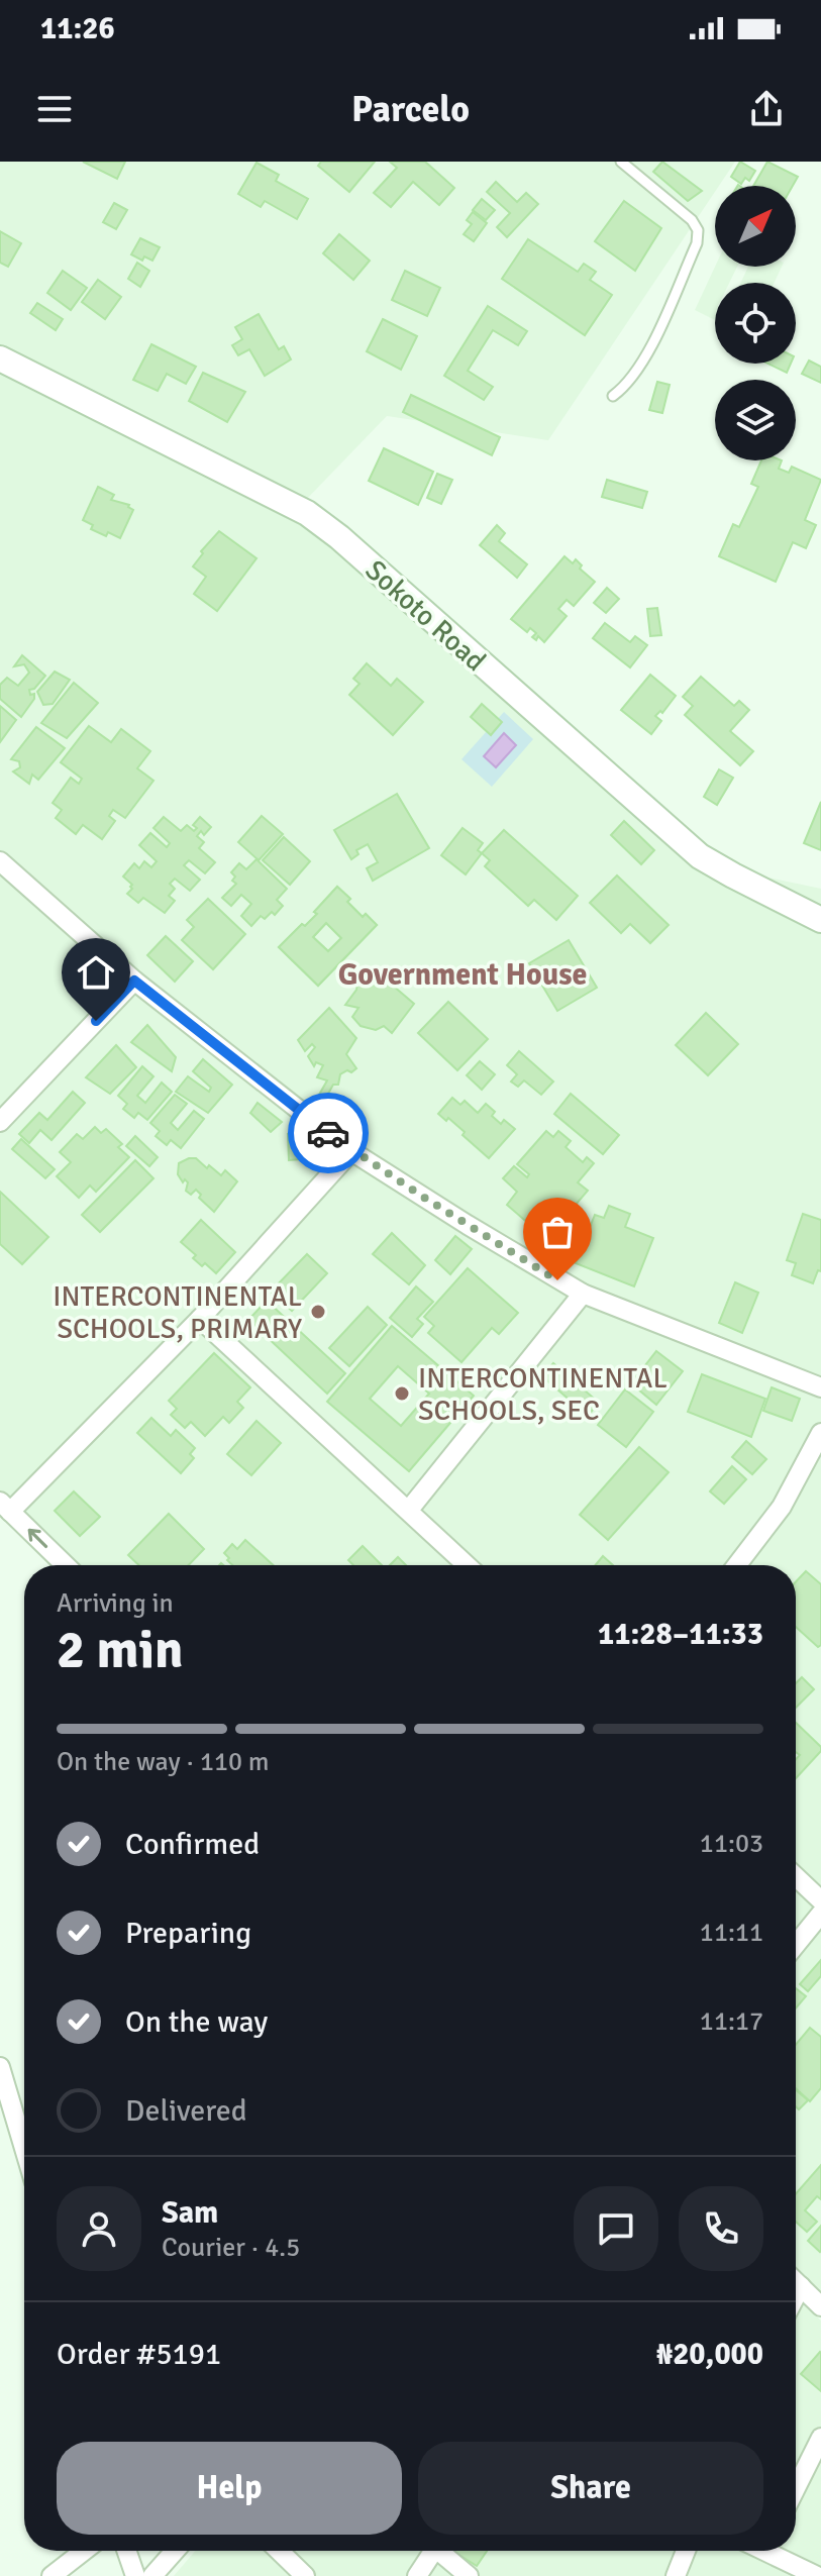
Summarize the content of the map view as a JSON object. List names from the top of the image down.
{
  "streets": {
    "street": ["Sokoto Road"]
  },
  "districts": ["Government House"],
  "places": ["INTERCONTINENTAL SCHOOLS, PRIMARY", "INTERCONTINENTAL SCHOOLS, SEC"],
  "north": "top right",
  "page": {
    "status": "11:26",
    "header": "Parcelo",
    "heading": ["2 min", "Arriving in", "11:28–11:33"],
    "panel": [
      "Sam",
      "Courier · 4.5",
      "Order #5191",
      "₦20,000"
    ],
    "bar": "On the way · 110 m",
    "list": [
      ["Confirmed", "11:03"],
      ["Preparing", "11:11"],
      ["On the way", "11:17"],
      "Delivered"
    ],
    "buttons": ["Help", "Share"]
  }
}
